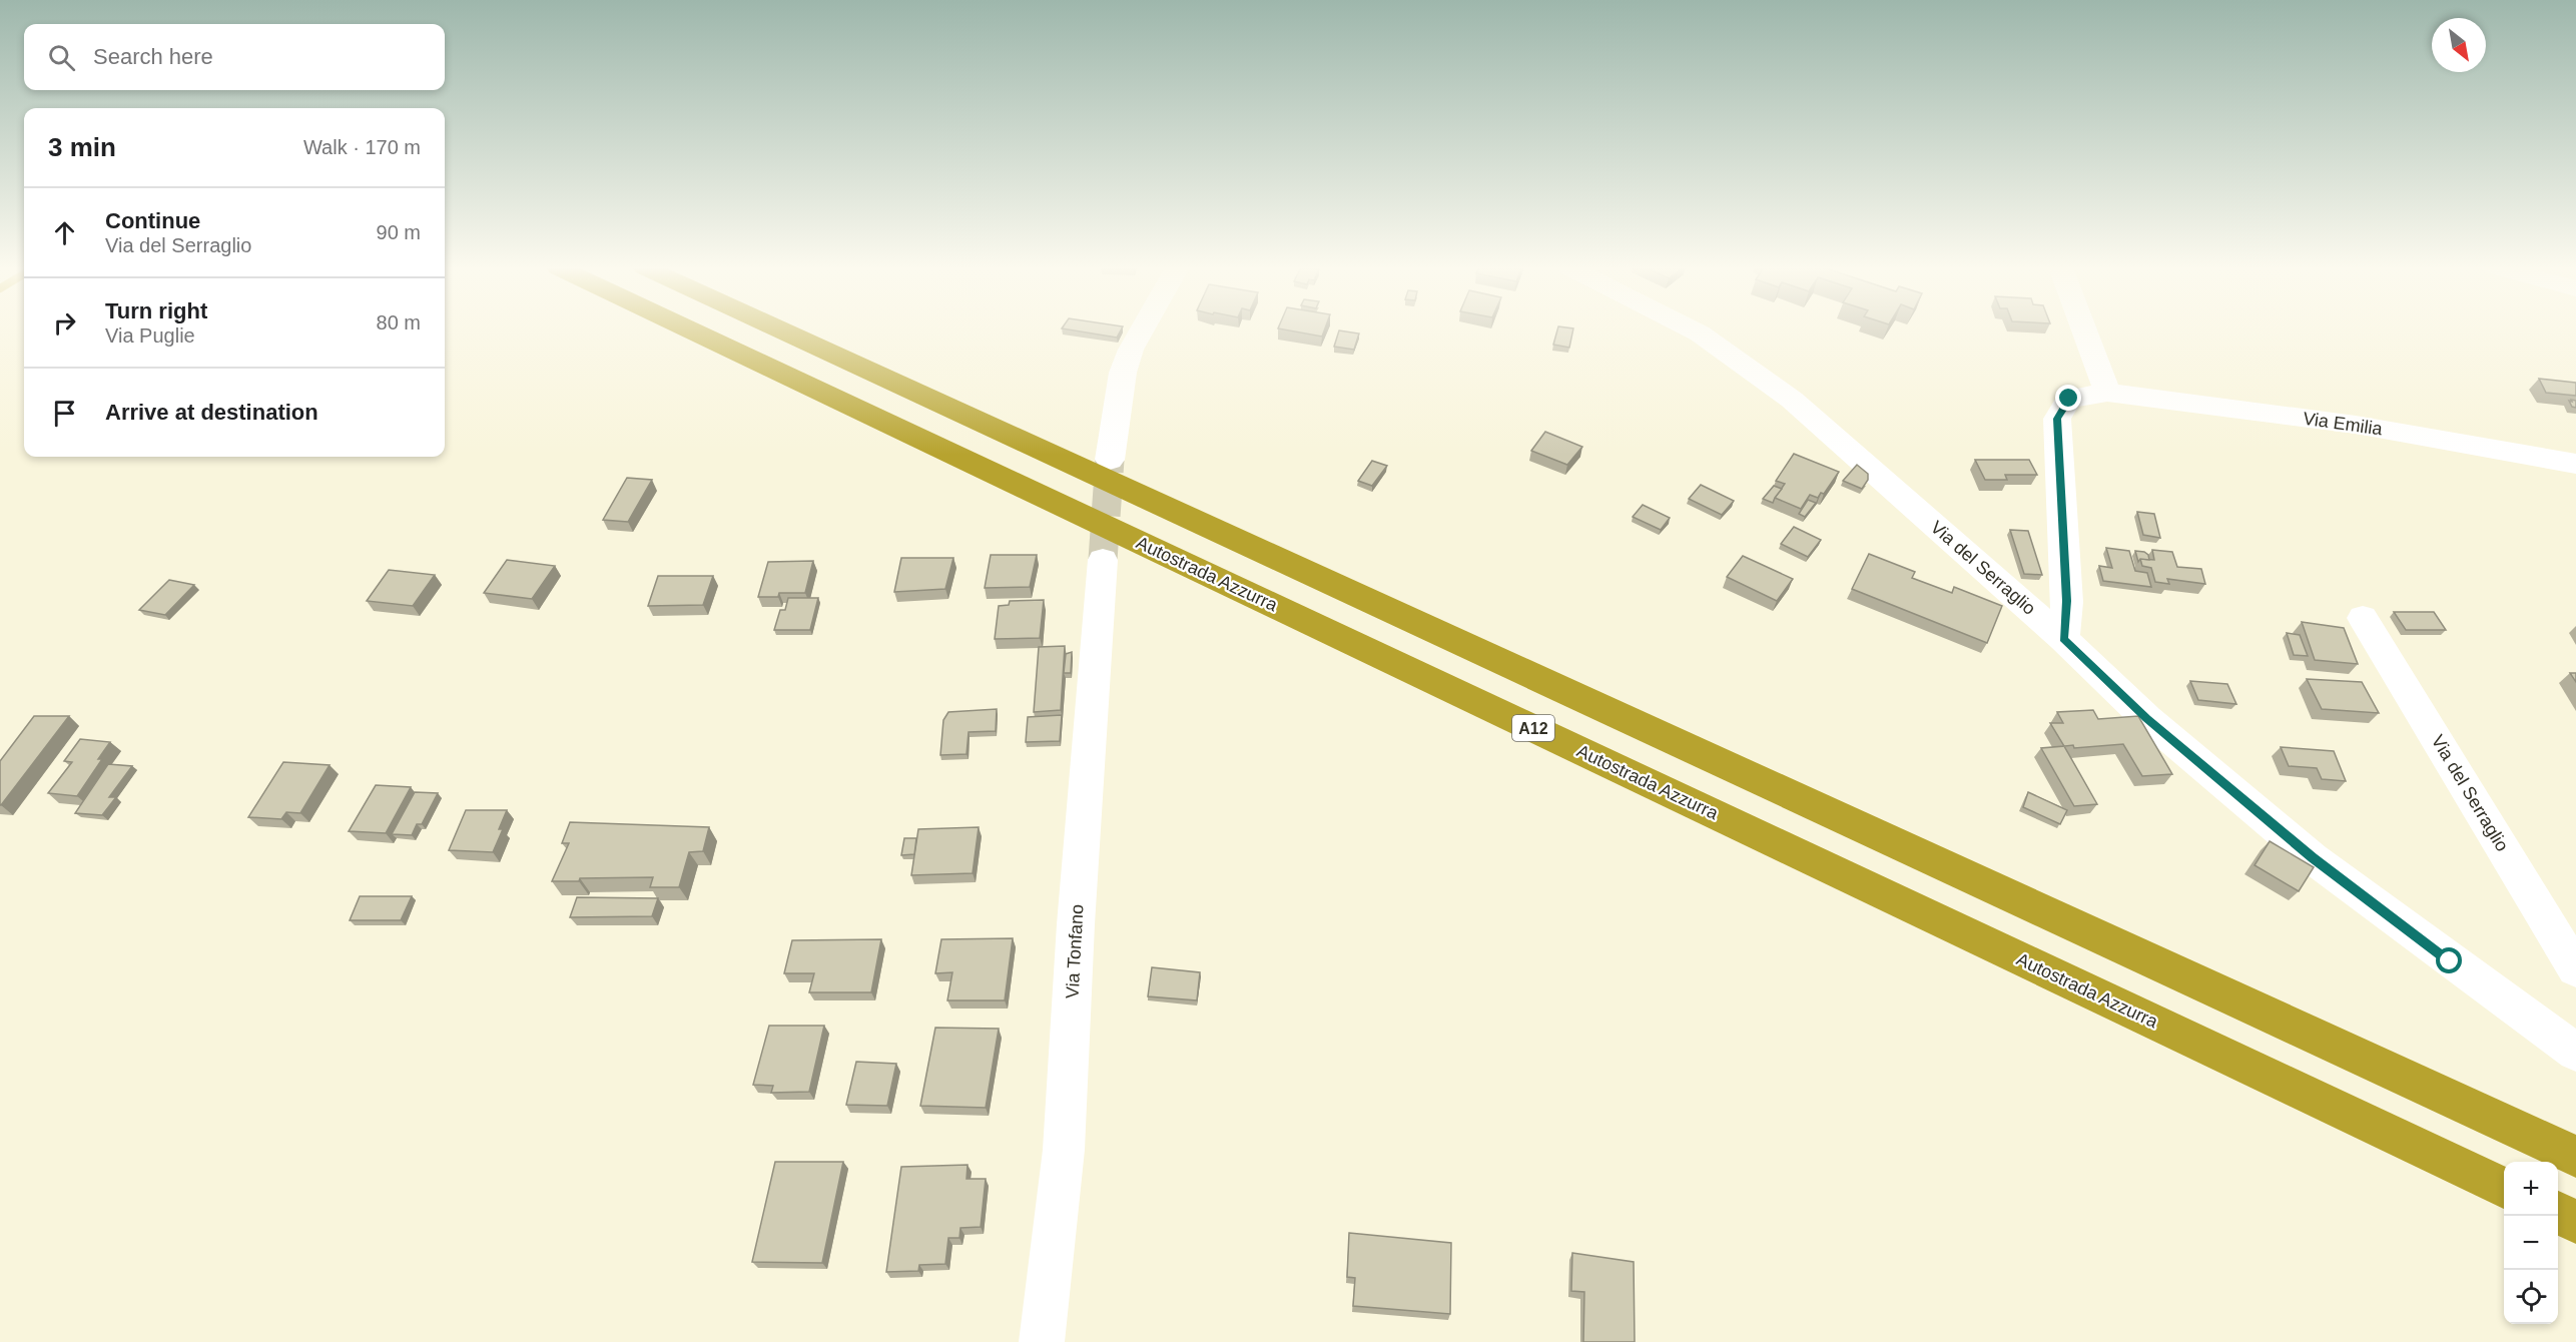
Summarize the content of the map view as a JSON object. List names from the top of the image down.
{
  "streets": {
    "highway": ["Autostrada Azzurra", "A12"],
    "street": ["Via Emilia", "Via del Serraglio", "Via Tonfano"]
  },
  "crossings": [
    ["Via Emilia", "Via del Serraglio"]
  ],
  "north": "bottom right",
  "page": {
    "search": "Search here",
    "heading": ["3 min", "Walk · 170 m"],
    "list": [
      ["Continue", "Via del Serraglio", "90 m"],
      ["Turn right", "Via Puglie", "80 m"],
      "Arrive at destination"
    ],
    "map_buttons": ["+", "−"]
  }
}
